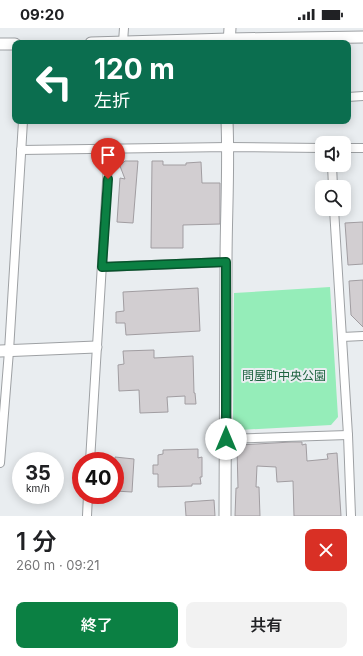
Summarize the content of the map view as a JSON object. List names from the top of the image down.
{
  "parks": ["問屋町中央公園"],
  "page": {
    "status": "09:20",
    "turn": ["120 m", "左折"],
    "speed": "35 km/h",
    "limit": "40",
    "heading": ["1 分", "260 m · 09:21"],
    "buttons": ["終了", "共有"]
  }
}
